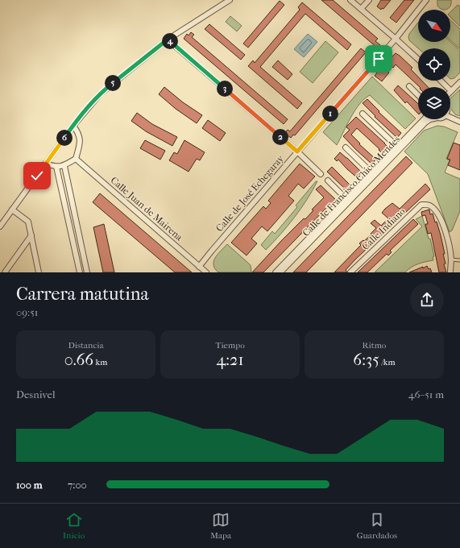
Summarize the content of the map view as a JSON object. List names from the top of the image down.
{
  "streets": {
    "street": [
      "Calle de Francisco Chico Mendes",
      "Calle de José Echegaray",
      "Calle Juan de Mairena",
      "Calle Indiano"
    ]
  },
  "crossings": [
    ["Calle de José Echegaray", "Calle Juan de Mairena"]
  ],
  "north": "bottom right",
  "page": {
    "pins": [
      "4",
      "5",
      "3",
      "1",
      "2",
      "6"
    ],
    "heading": ["Carrera matutina", "09:51"],
    "stats": [
      ["Distancia", "0.66 km"],
      ["Tiempo", "4:21"],
      ["Ritmo", "6:35 /km"]
    ],
    "chart": ["Desnivel", "46–51 m"],
    "list": [
      {
        "name": "100 m",
        "note": "7:00"
      }
    ],
    "tabs": ["Inicio", "Mapa", "Guardados"]
  }
}
